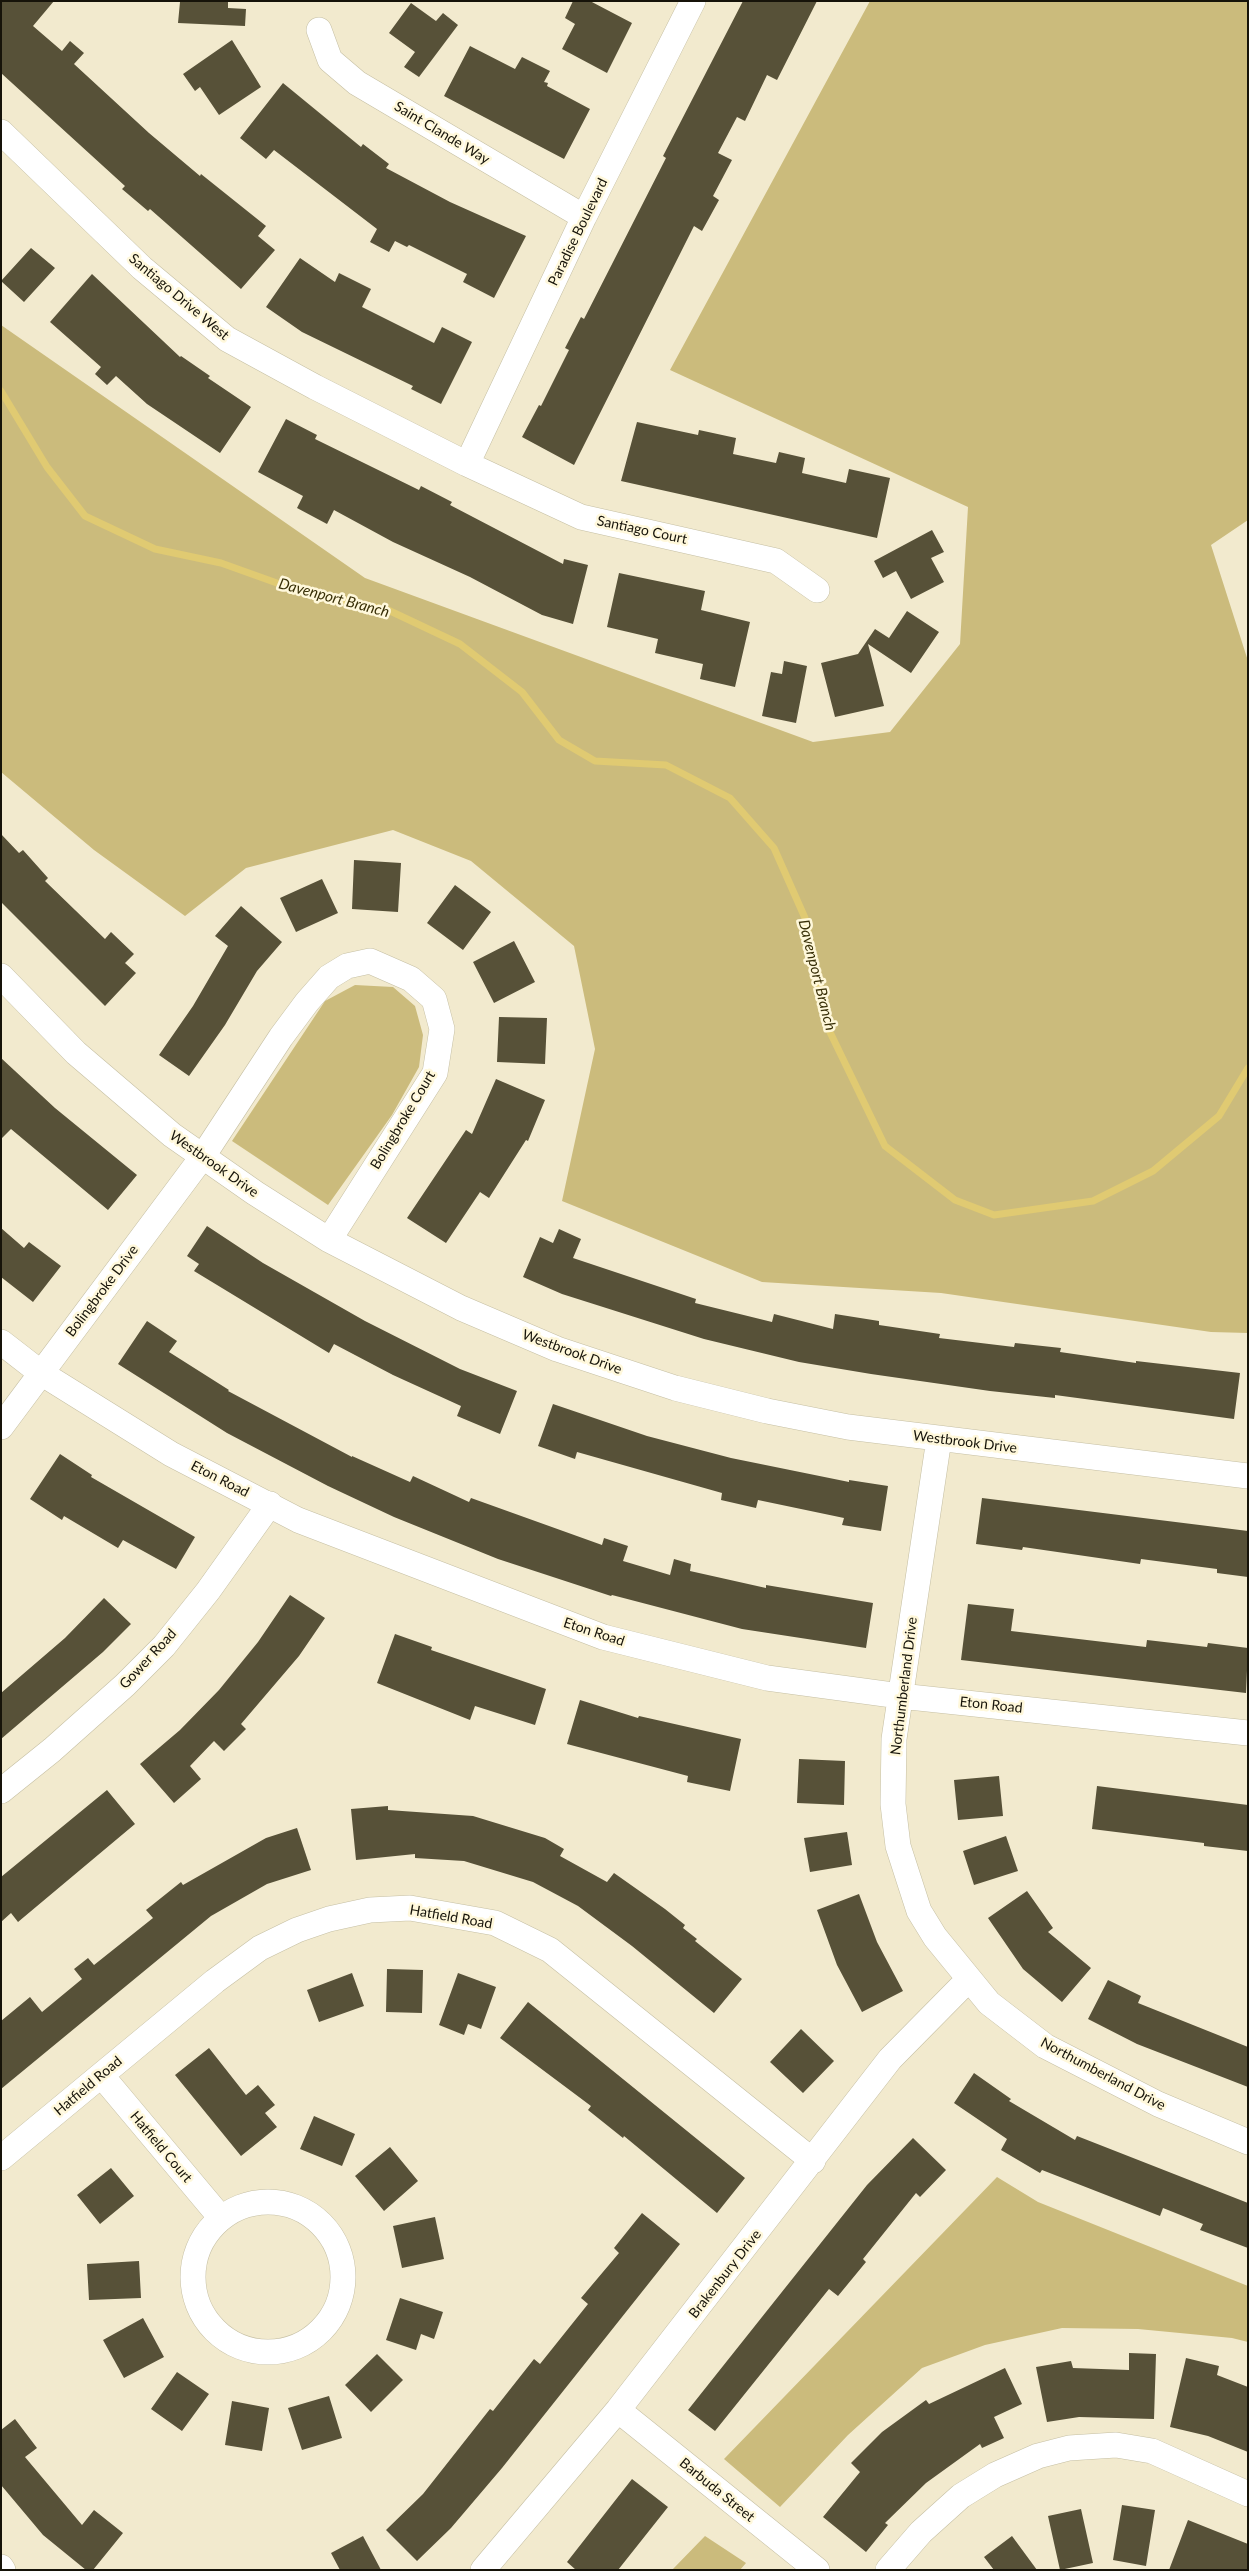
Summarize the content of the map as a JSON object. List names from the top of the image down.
{
  "streets": {
    "street": [
      "Saint Clande Way",
      "Paradise Boulevard",
      "Santiago Drive West",
      "Santiago Court",
      "Bolingbroke Court",
      "Westbrook Drive",
      "Bolingbroke Drive",
      "Eton Road",
      "Gower Road",
      "Northumberland Drive",
      "Hatfield Road",
      "Hatfield Court",
      "Brakenbury Drive",
      "Barbuda Street"
    ]
  },
  "crossings": [
    ["Saint Clande Way", "Paradise Boulevard"],
    ["Paradise Boulevard", "Santiago Drive West"],
    ["Paradise Boulevard", "Santiago Court"],
    ["Santiago Drive West", "Santiago Court"],
    ["Bolingbroke Court", "Westbrook Drive"],
    ["Bolingbroke Court", "Bolingbroke Drive"],
    ["Westbrook Drive", "Bolingbroke Drive"],
    ["Westbrook Drive", "Northumberland Drive"],
    ["Bolingbroke Drive", "Eton Road"],
    ["Eton Road", "Gower Road"],
    ["Eton Road", "Northumberland Drive"],
    ["Northumberland Drive", "Brakenbury Drive"],
    ["Hatfield Road", "Hatfield Court"],
    ["Hatfield Road", "Brakenbury Drive"],
    ["Brakenbury Drive", "Barbuda Street"]
  ],
  "water": ["Davenport Branch"]
}
